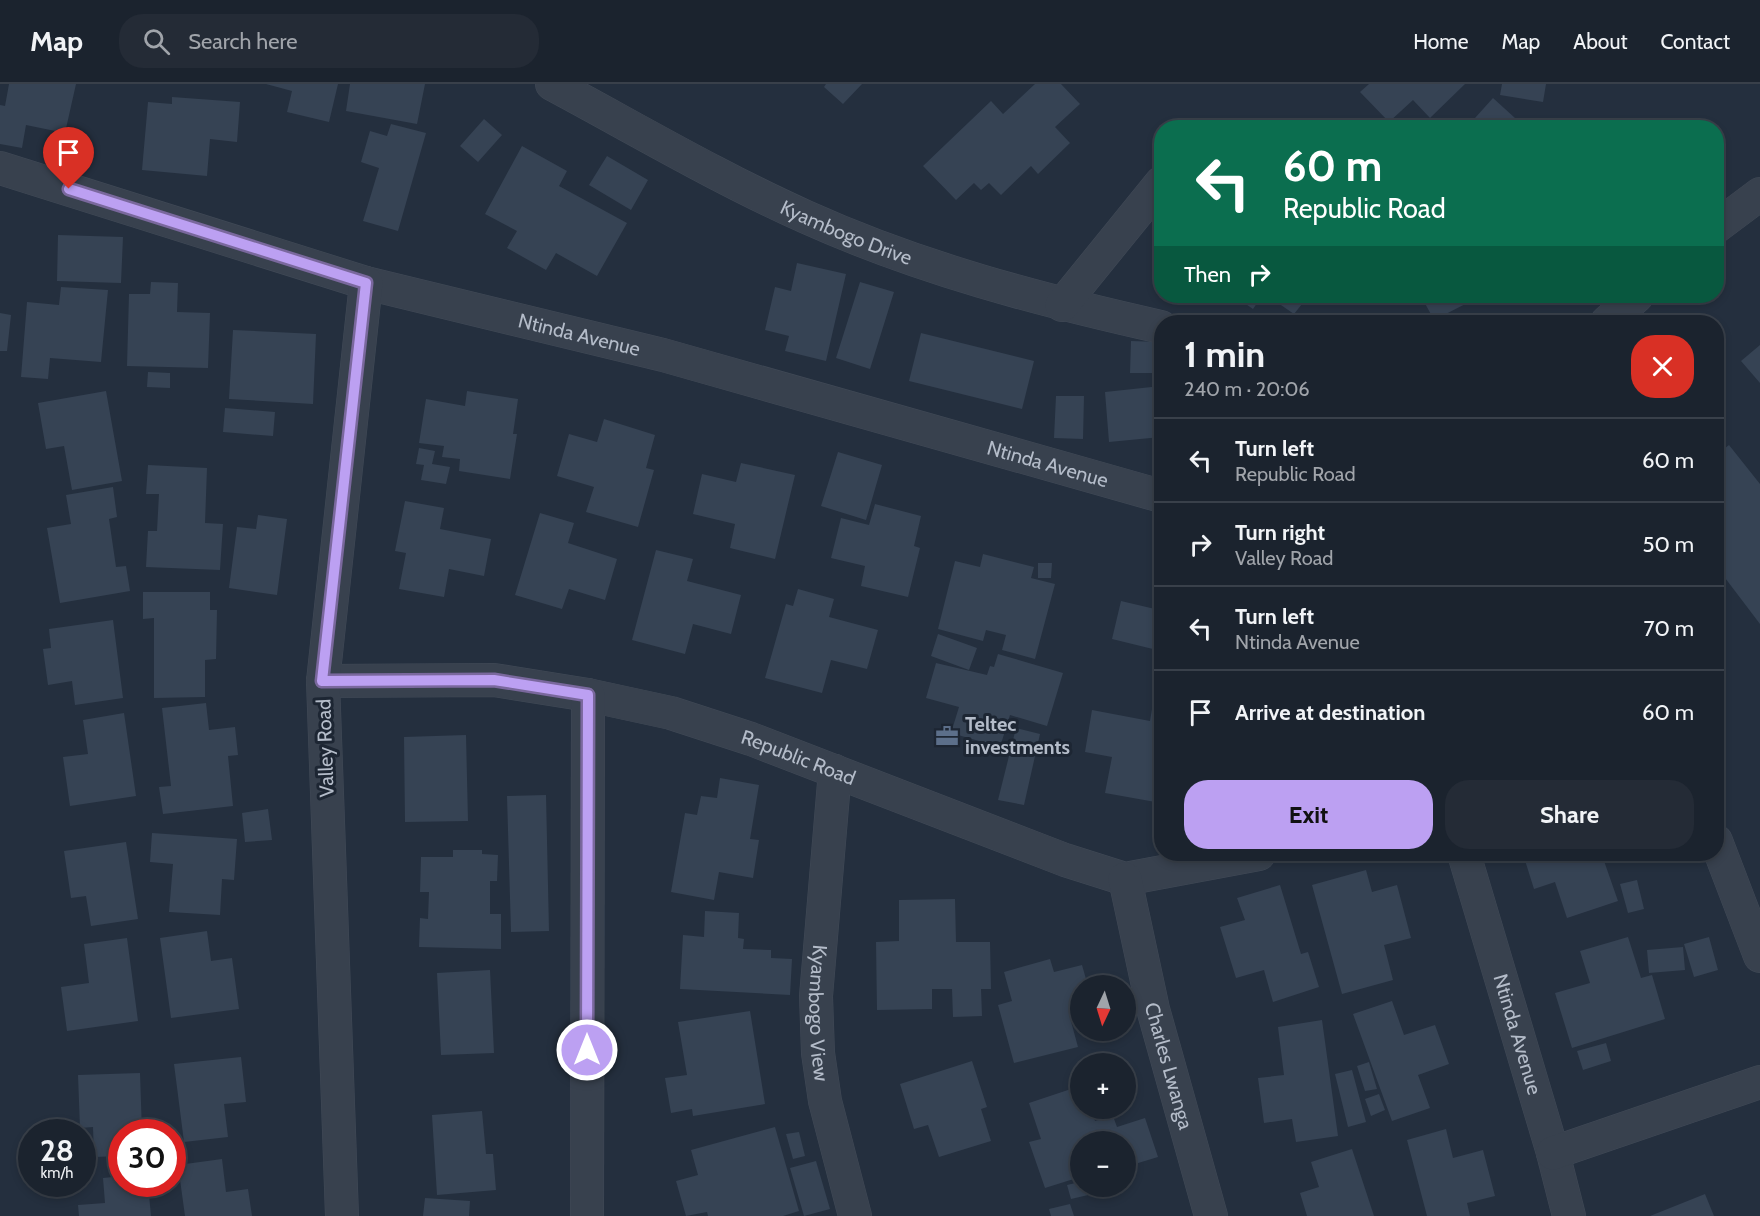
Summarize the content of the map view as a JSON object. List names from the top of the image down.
{
  "streets": {
    "street": [
      "Kyambogo Drive",
      "Ntinda Avenue",
      "Valley Road",
      "Republic Road",
      "Kyambogo View",
      "Charles Lwanga"
    ]
  },
  "crossings": [
    ["Ntinda Avenue", "Valley Road"],
    ["Valley Road", "Republic Road"],
    ["Republic Road", "Kyambogo View"],
    ["Republic Road", "Charles Lwanga"]
  ],
  "places": {
    "office": ["Teltec investments"]
  },
  "north": "bottom",
  "page": {
    "header": "Map",
    "search": "Search here",
    "nav": [
      "Home",
      "Map",
      "About",
      "Contact"
    ],
    "turn": ["60 m", "Republic Road"],
    "then": "Then",
    "heading": ["1 min", "240 m · 20:06"],
    "list": [
      {
        "name": "Turn left",
        "note": "Republic Road",
        "value": "60 m"
      },
      {
        "name": "Turn right",
        "note": "Valley Road",
        "value": "50 m"
      },
      {
        "name": "Turn left",
        "note": "Ntinda Avenue",
        "value": "70 m"
      },
      {
        "name": "Arrive at destination",
        "value": "60 m"
      }
    ],
    "buttons": ["Exit", "Share"],
    "map_buttons": ["+", "−"],
    "speed": "28 km/h",
    "limit": "30"
  }
}
